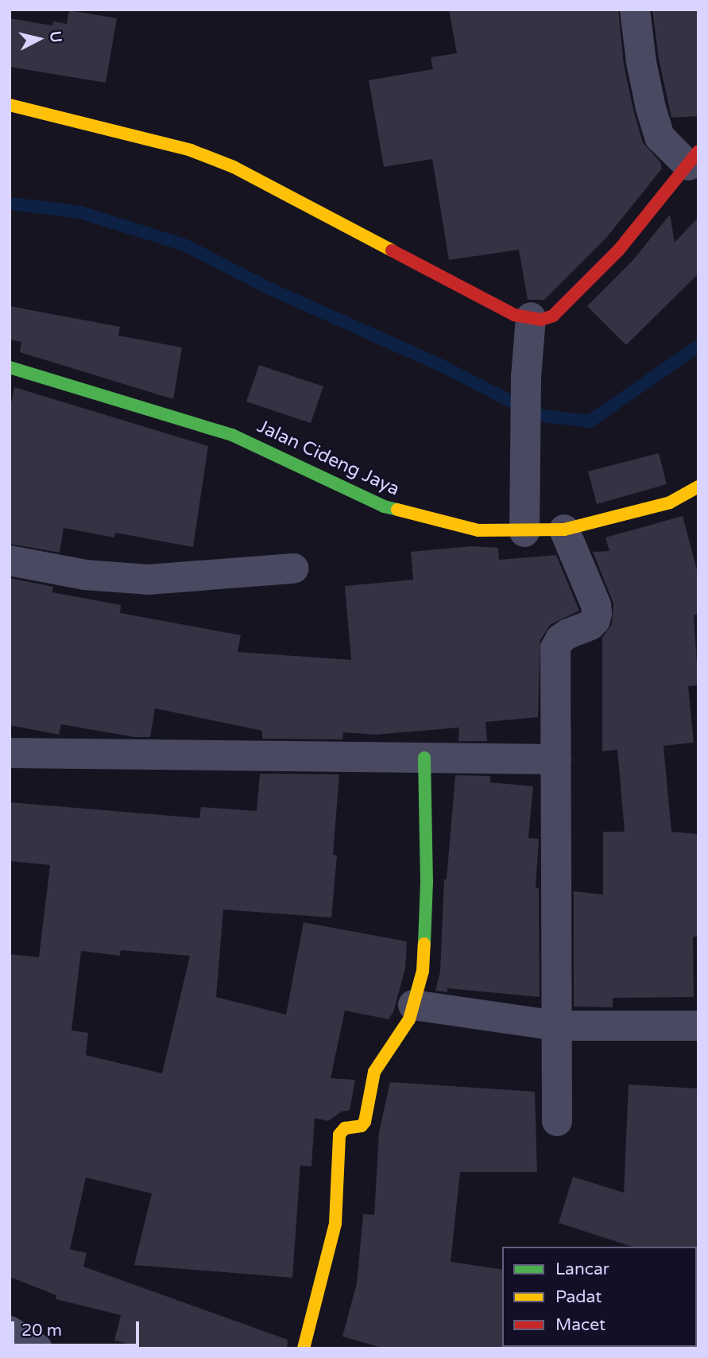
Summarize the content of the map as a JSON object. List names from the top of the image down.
{
  "streets": {
    "street": ["Jalan Cideng Jaya"]
  },
  "legend": ["Lancar", "Padat", "Macet"],
  "scale_bar": "20 m",
  "north": "right"
}
